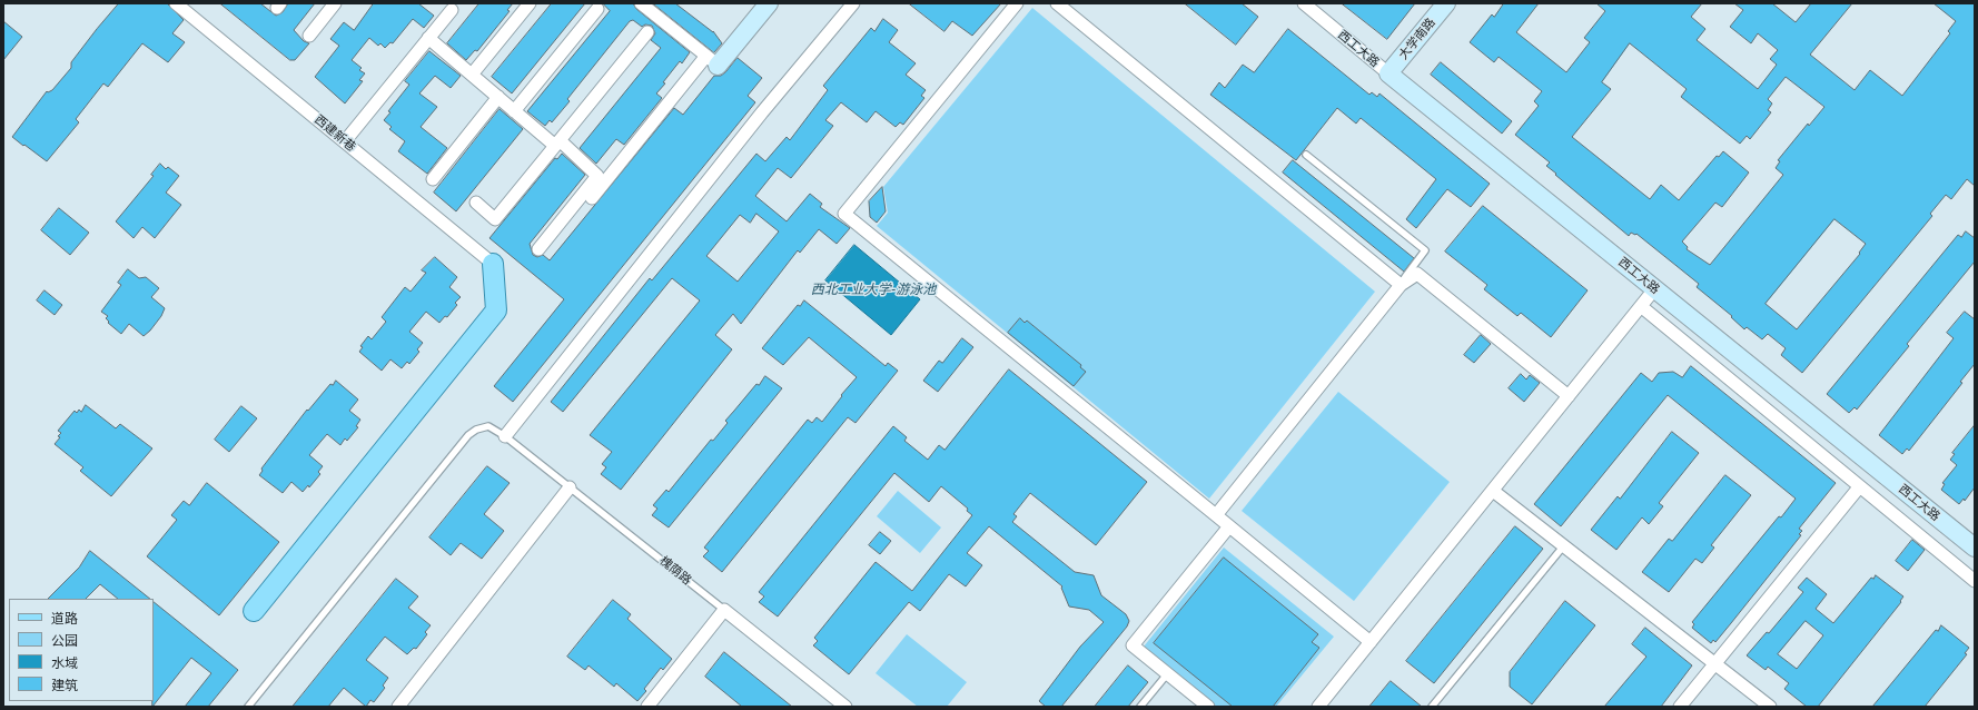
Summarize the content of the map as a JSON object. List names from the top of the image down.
{
  "streets": {
    "street": [
      "大学南路",
      "西工大路",
      "西建新巷",
      "槐荫路"
    ]
  },
  "crossings": [
    ["大学南路", "西工大路"]
  ],
  "water": ["西北工业大学-游泳池"],
  "legend": [
    "道路",
    "公园",
    "水域",
    "建筑"
  ]
}
